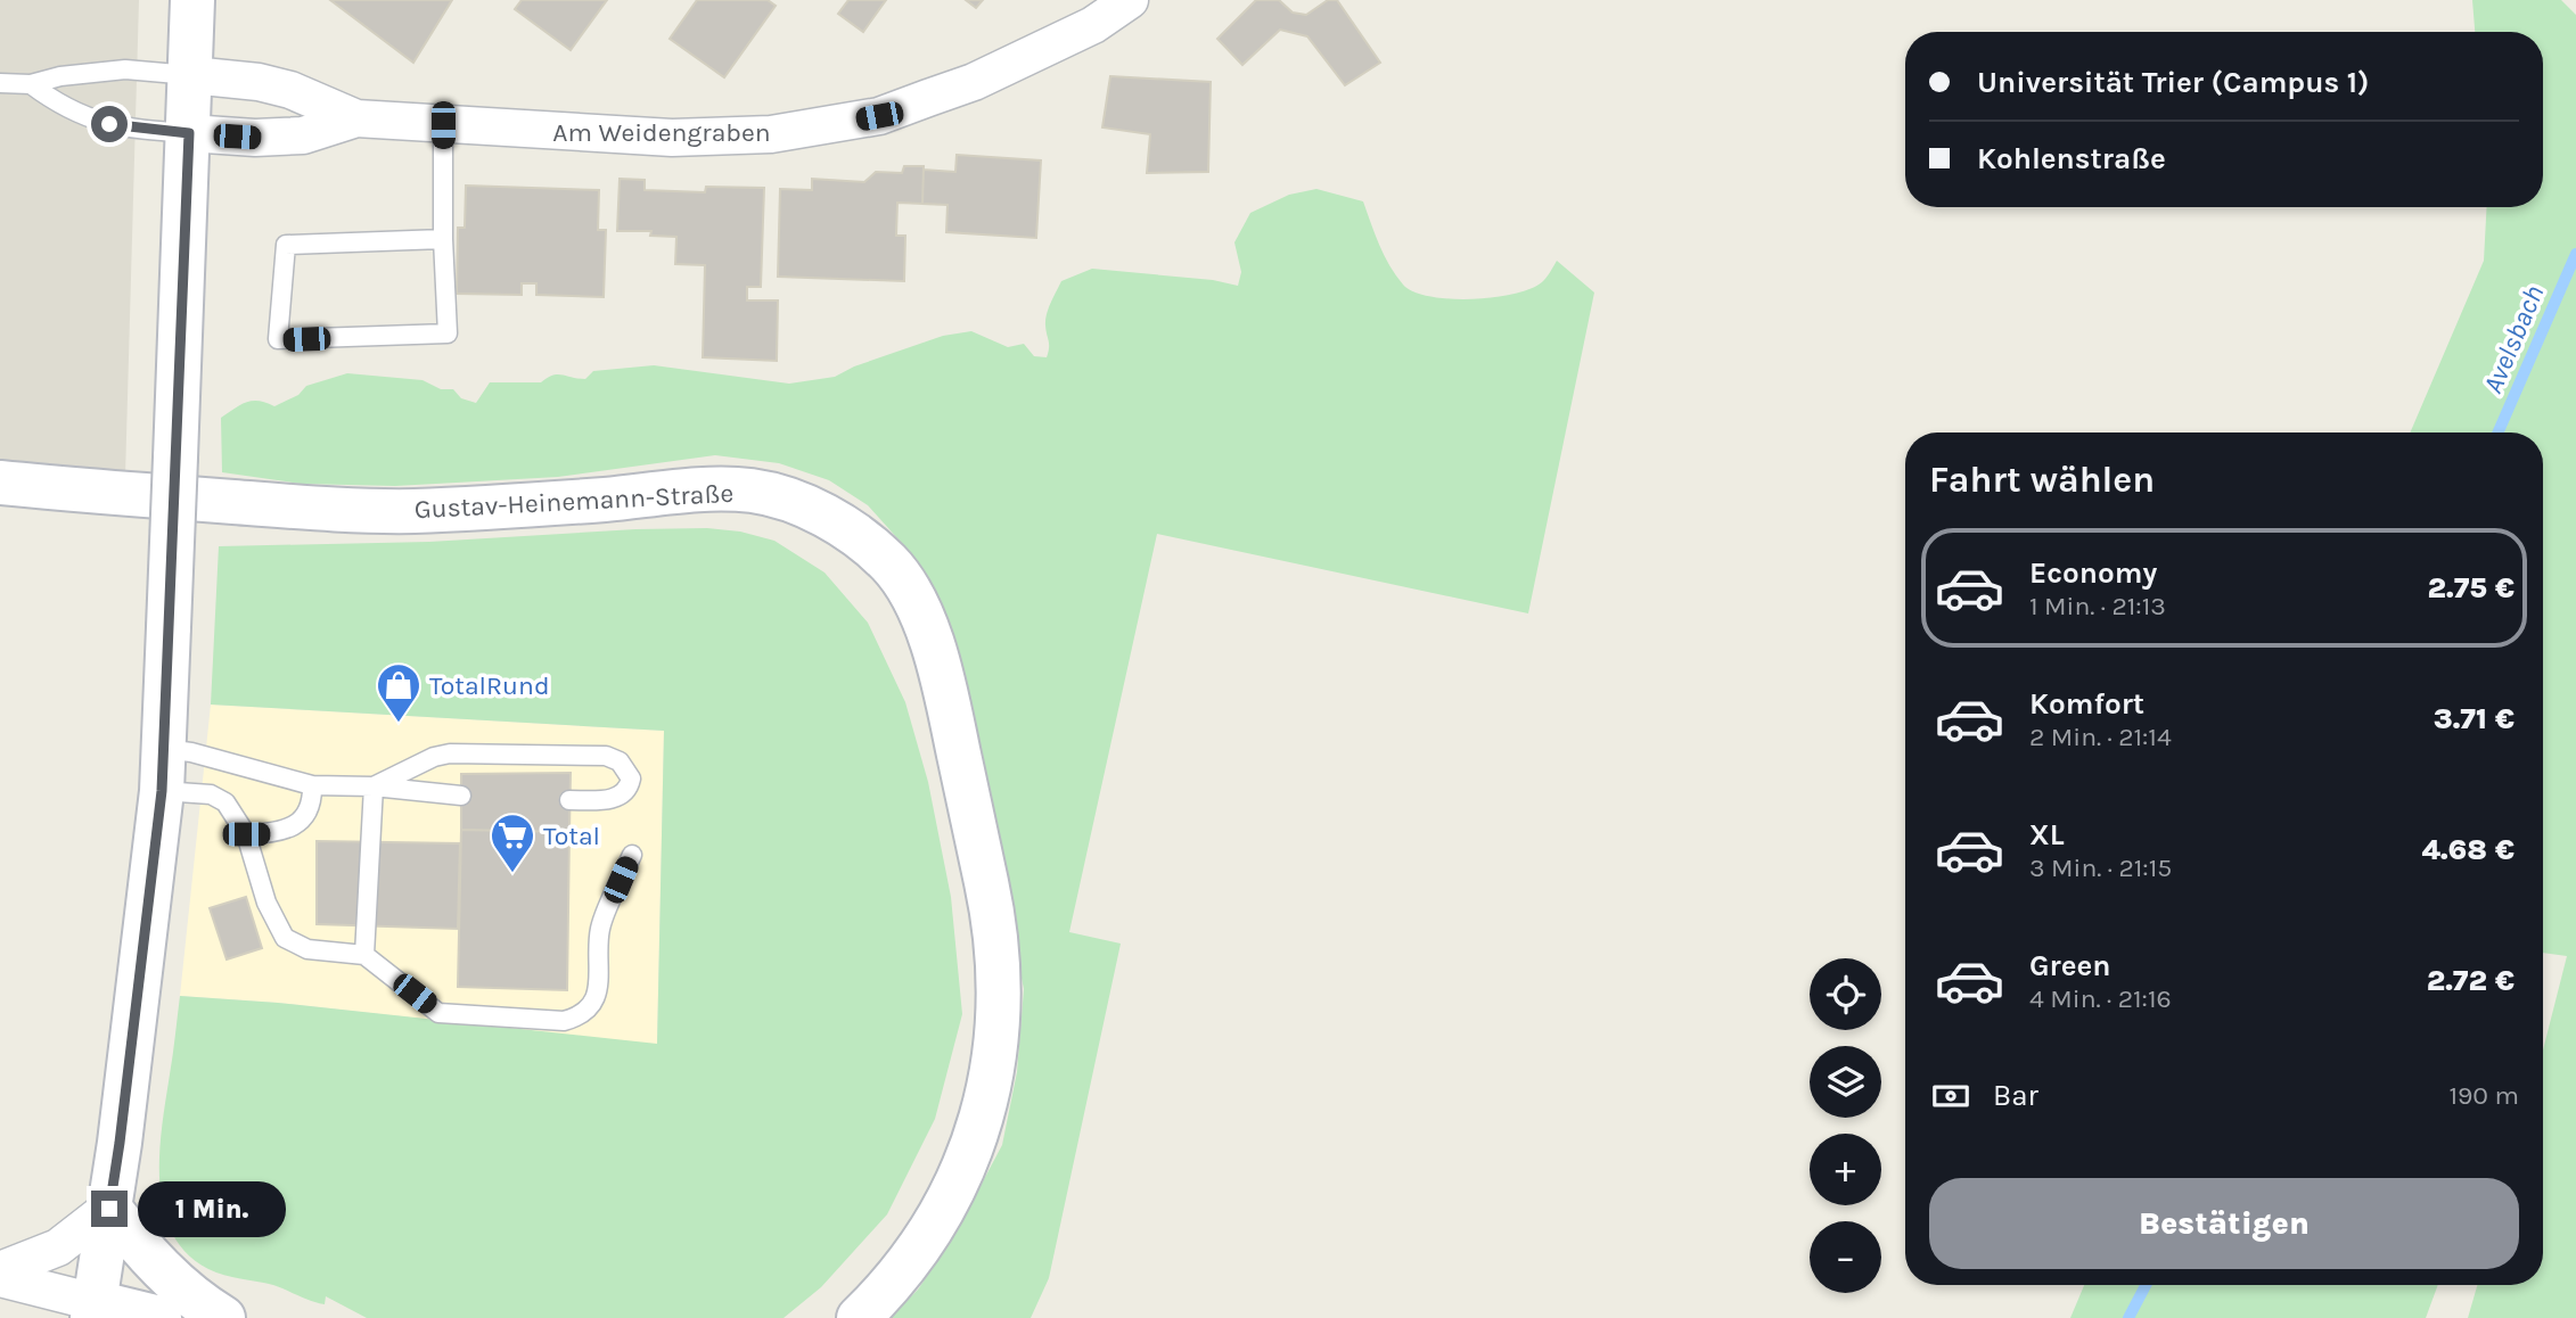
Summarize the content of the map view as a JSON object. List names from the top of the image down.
{
  "streets": {
    "main road": ["Gustav-Heinemann-Straße"],
    "street": ["Am Weidengraben"]
  },
  "water": ["Avelsbach"],
  "places": {
    "shop": ["TotalRund"],
    "supermarket": ["Total"]
  },
  "page": {
    "banner": ["Universität Trier (Campus 1)", "Kohlenstraße"],
    "heading": "Fahrt wählen",
    "list": [
      {
        "name": "Economy",
        "note": "1 Min. · 21:13",
        "value": "2.75 €"
      },
      {
        "name": "Komfort",
        "note": "2 Min. · 21:14",
        "value": "3.71 €"
      },
      {
        "name": "XL",
        "note": "3 Min. · 21:15",
        "value": "4.68 €"
      },
      {
        "name": "Green",
        "note": "4 Min. · 21:16",
        "value": "2.72 €"
      }
    ],
    "map_buttons": ["+", "−"],
    "pay": ["Bar", "190 m"],
    "buttons": "Bestätigen",
    "bubble": "1 Min."
  }
}
